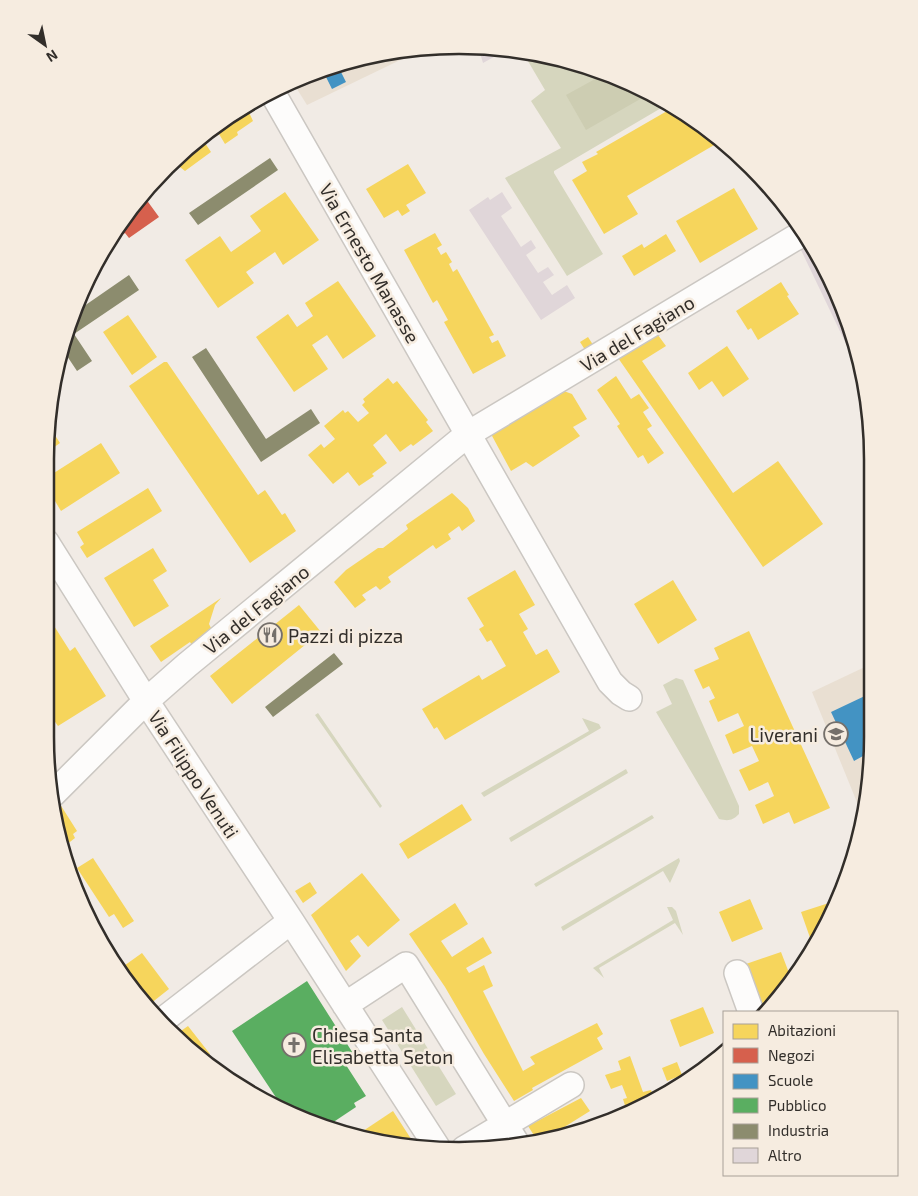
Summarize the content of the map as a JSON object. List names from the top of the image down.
{
  "streets": {
    "street": ["Via Ernesto Manasse", "Via del Fagiano", "Via Filippo Venuti"]
  },
  "crossings": [
    ["Via Ernesto Manasse", "Via del Fagiano"],
    ["Via del Fagiano", "Via Filippo Venuti"]
  ],
  "places": {
    "restaurant": ["Pazzi di pizza"],
    "school or university": ["Liverani"],
    "church": ["Chiesa Santa Elisabetta Seton"]
  },
  "legend": [
    "Abitazioni",
    "Negozi",
    "Scuole",
    "Pubblico",
    "Industria",
    "Altro"
  ],
  "north": "bottom right"
}
